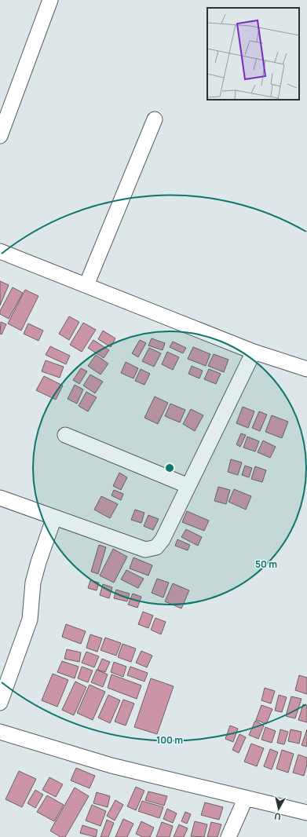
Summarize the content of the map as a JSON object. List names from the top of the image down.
{
  "north": "bottom",
  "rings": ["50 m", "100 m"]
}
